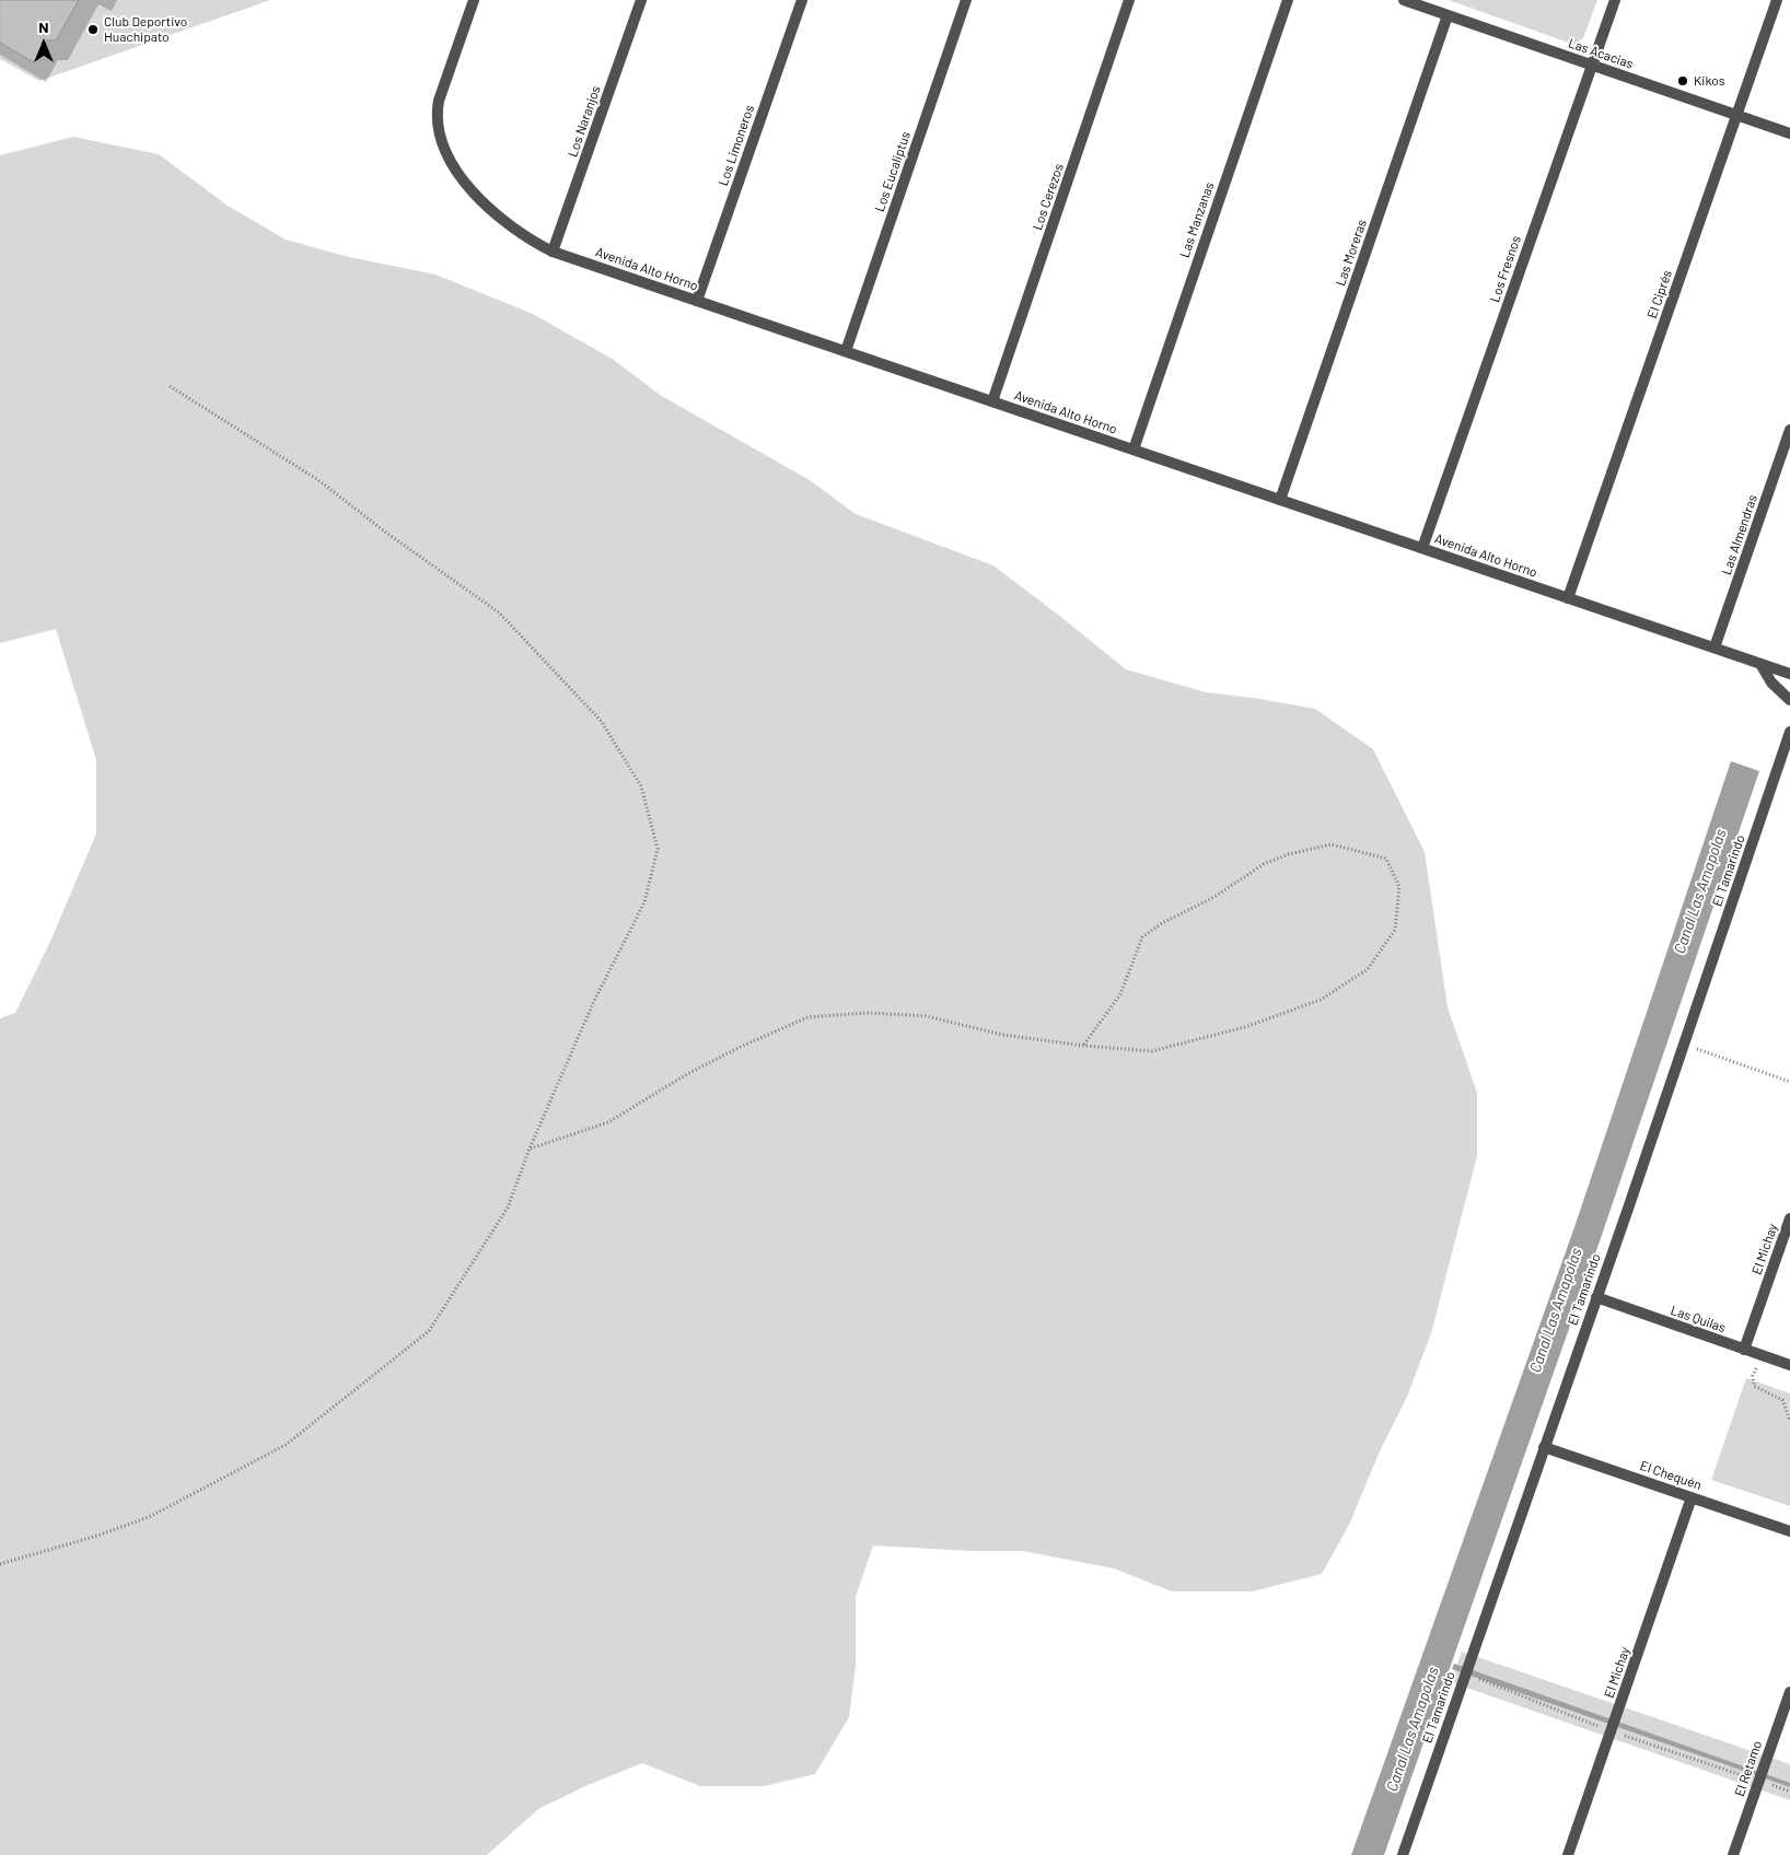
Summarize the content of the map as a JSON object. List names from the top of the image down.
{
  "streets": {
    "street": [
      "Las Acacias",
      "Los Naranjos",
      "Los Limoneros",
      "Los Eucaliptus",
      "Los Cerezos",
      "Las Manzanas",
      "Las Moreras",
      "Avenida Alto Horno",
      "Los Fresnos",
      "El Ciprés",
      "Las Almendras",
      "El Tamarindo",
      "El Michay",
      "Las Quilas",
      "El Chequén",
      "El Retamo"
    ]
  },
  "crossings": [
    ["Las Acacias", "Las Moreras"],
    ["Las Acacias", "Los Fresnos"],
    ["Las Acacias", "El Ciprés"],
    ["Los Naranjos", "Avenida Alto Horno"],
    ["Los Limoneros", "Avenida Alto Horno"],
    ["Los Eucaliptus", "Avenida Alto Horno"],
    ["Los Cerezos", "Avenida Alto Horno"],
    ["Las Manzanas", "Avenida Alto Horno"],
    ["Las Moreras", "Avenida Alto Horno"],
    ["Avenida Alto Horno", "Los Fresnos"],
    ["Avenida Alto Horno", "El Ciprés"],
    ["Avenida Alto Horno", "Las Almendras"],
    ["El Tamarindo", "Las Quilas"],
    ["El Tamarindo", "El Chequén"],
    ["El Michay", "Las Quilas"],
    ["El Michay", "El Chequén"]
  ],
  "water": ["Canal Las Amapolas"],
  "places": ["Club Deportivo Huachipato", "Kikos"],
  "north": "top"
}
